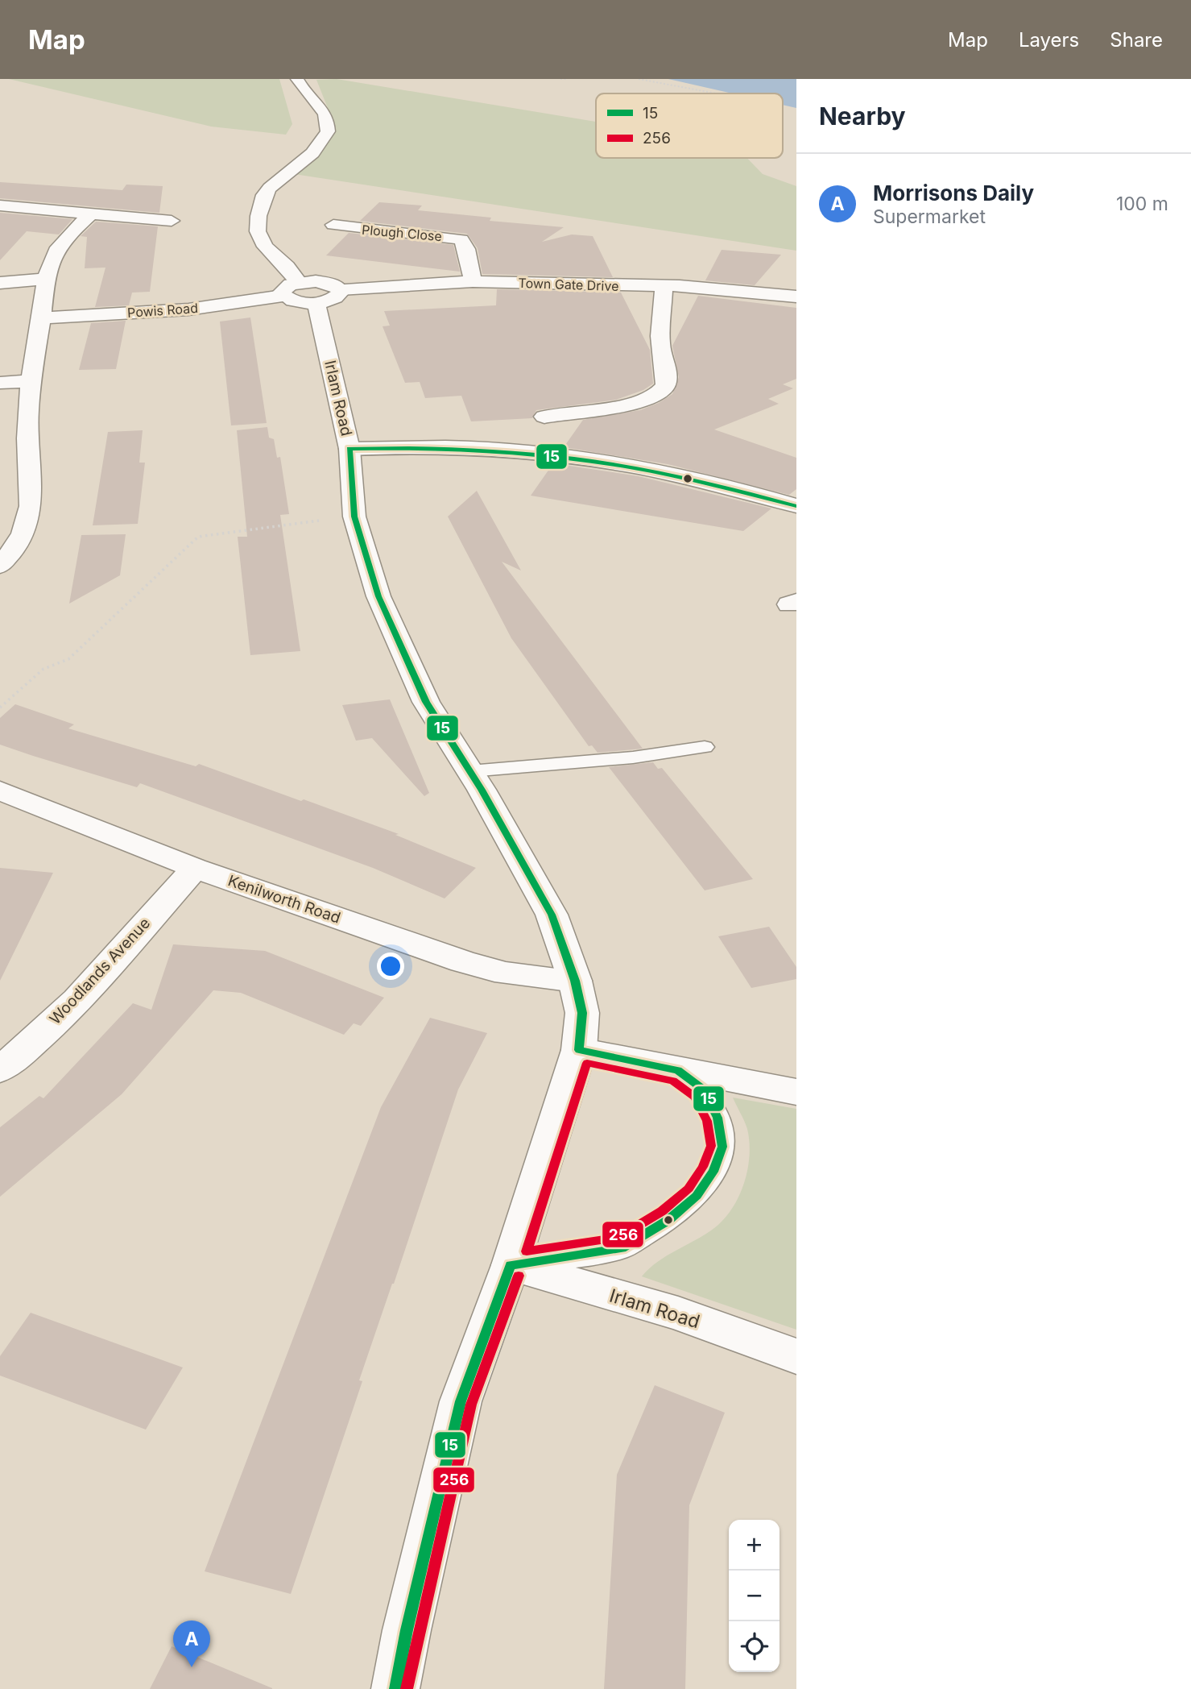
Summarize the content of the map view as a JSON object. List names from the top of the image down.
{
  "streets": {
    "street": [
      "Plough Close",
      "Town Gate Drive",
      "Powis Road",
      "Irlam Road",
      "Kenilworth Road",
      "Woodlands Avenue"
    ]
  },
  "crossings": [
    ["Plough Close", "Town Gate Drive"],
    ["Irlam Road", "Kenilworth Road"],
    ["Kenilworth Road", "Woodlands Avenue"]
  ],
  "lines": ["transit line 15", "transit line 256"],
  "legend": ["15", "256"],
  "page": {
    "header": "Map",
    "nav": ["Map", "Layers", "Share"],
    "heading": "Nearby",
    "list": [
      {
        "mark": "A",
        "name": "Morrisons Daily",
        "note": "Supermarket",
        "value": "100 m"
      }
    ],
    "map_buttons": ["+", "−"],
    "pins": "A"
  }
}
